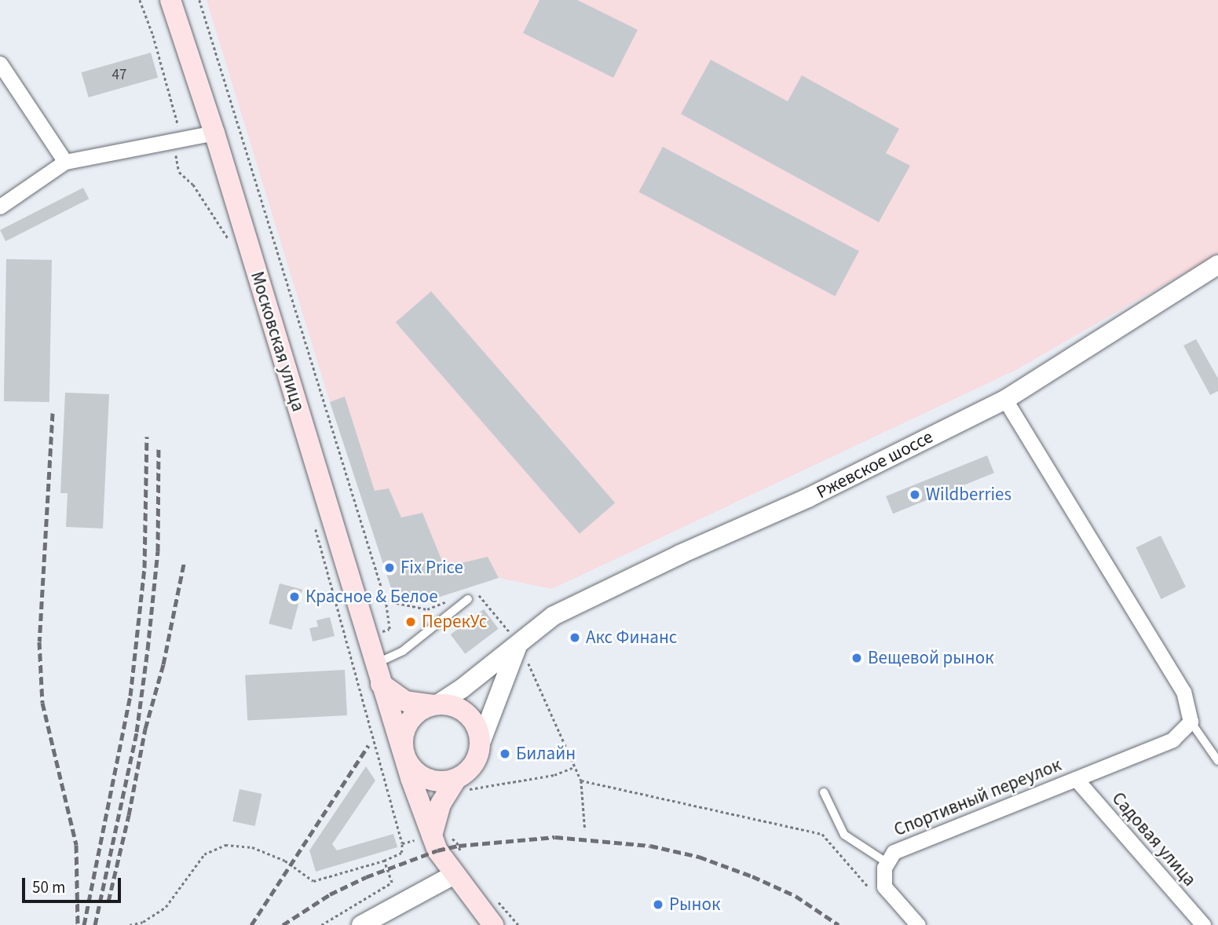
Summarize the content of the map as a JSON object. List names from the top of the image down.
{
  "streets": {
    "main road": ["Московская улица"],
    "street": ["Ржевское шоссе", "Спортивный переулок", "Садовая улица"]
  },
  "crossings": [
    ["Московская улица", "Ржевское шоссе"],
    ["Спортивный переулок", "Садовая улица"]
  ],
  "places": [
    "Wildberries",
    "Fix Price",
    "Красное & Белое",
    "ПерекУс",
    "Акс Финанс",
    "Вещевой рынок",
    "Билайн",
    "Рынок"
  ],
  "house_numbers": ["47"],
  "scale_bar": "50 m"
}
